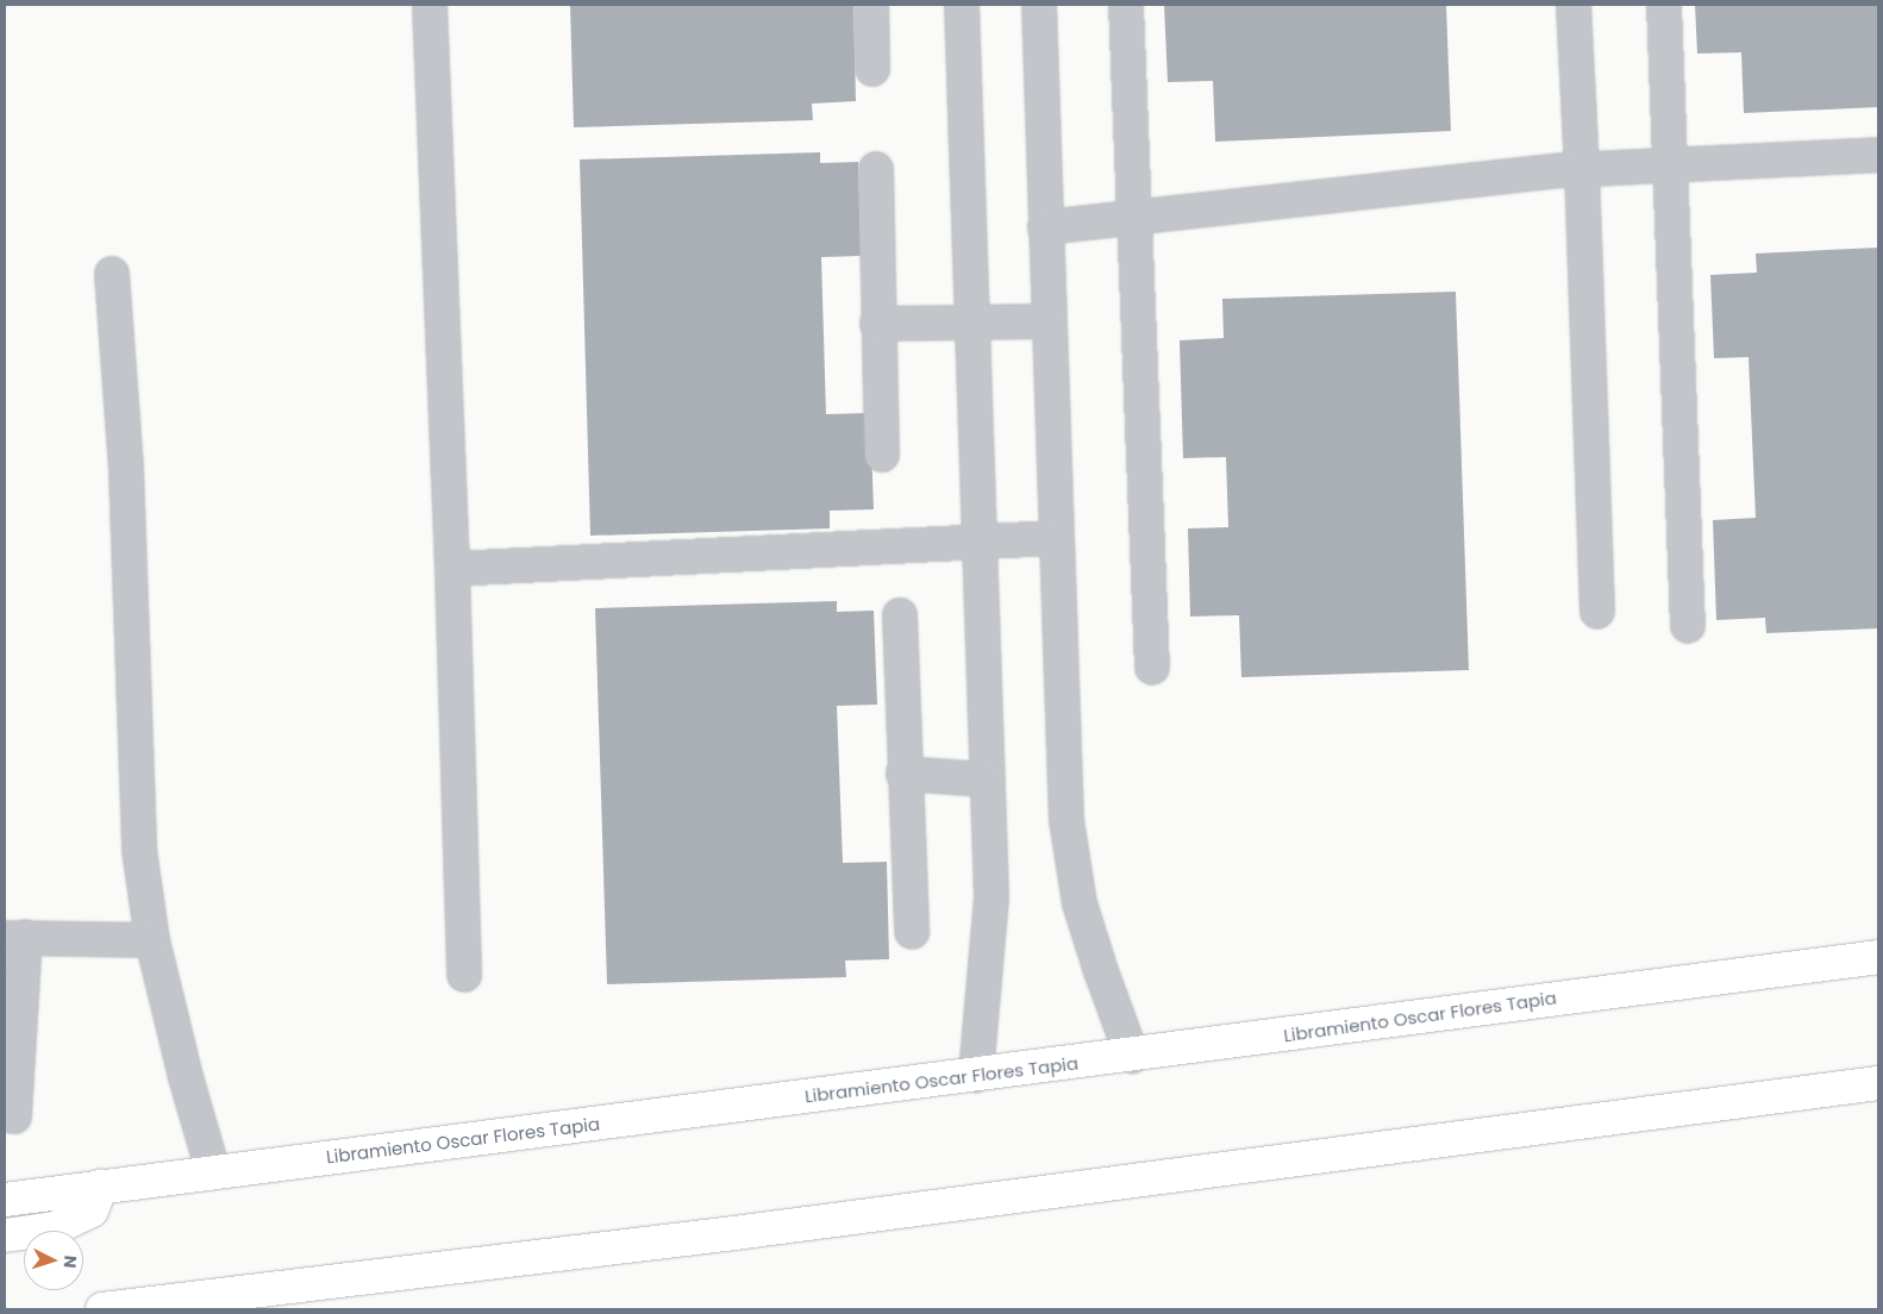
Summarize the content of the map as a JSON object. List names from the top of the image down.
{
  "streets": {
    "highway": ["Libramiento Oscar Flores Tapia"]
  },
  "north": "right"
}
